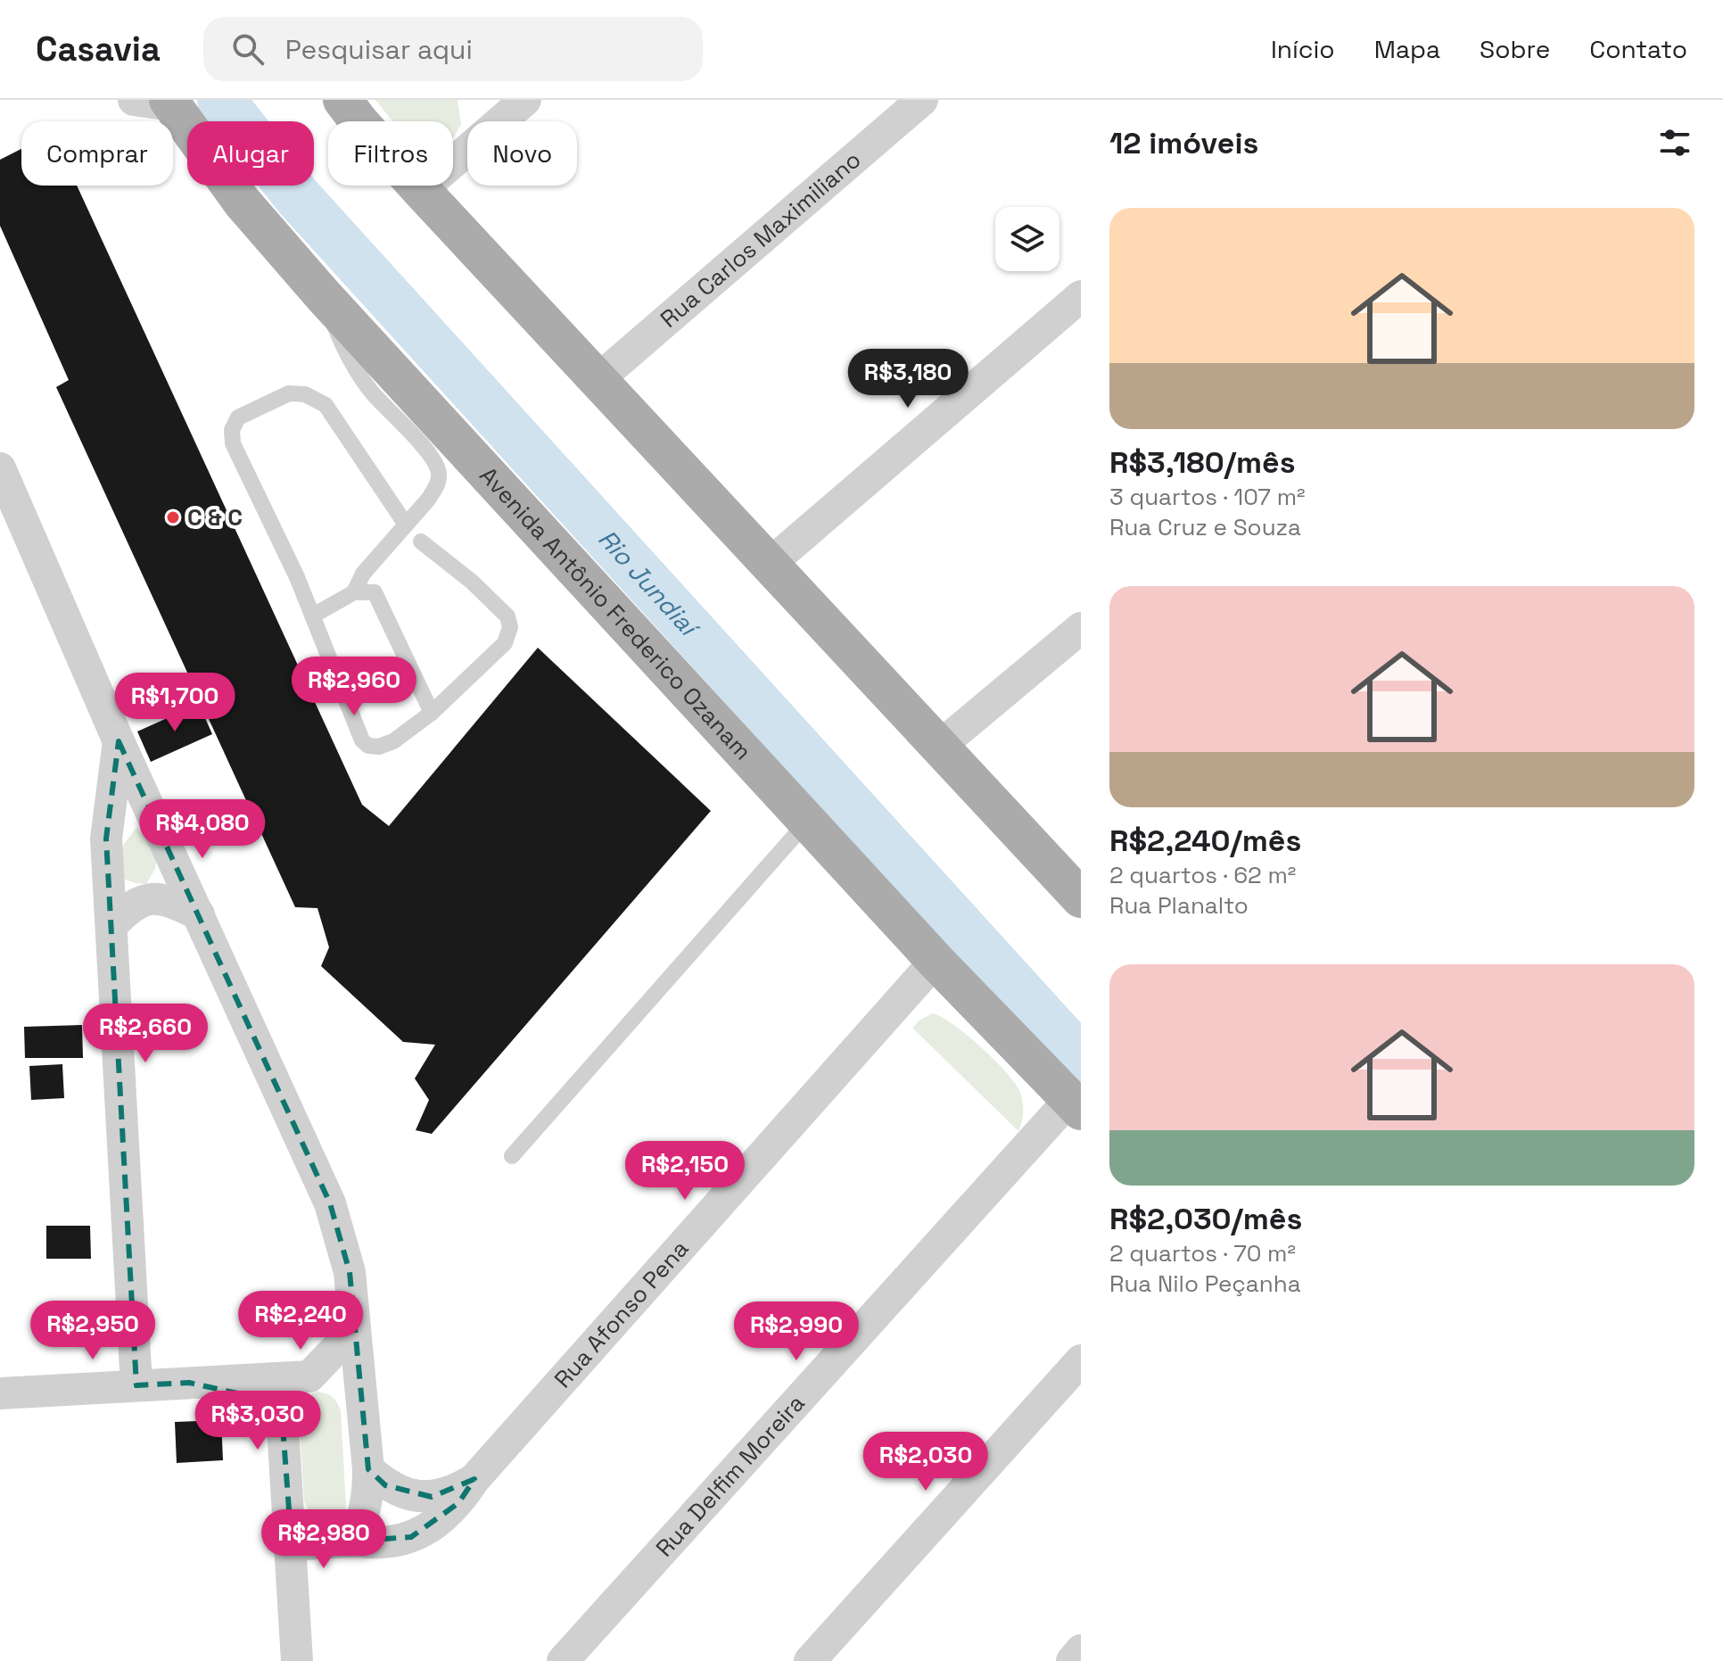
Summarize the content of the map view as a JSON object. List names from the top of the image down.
{
  "streets": {
    "main road": ["Avenida Antônio Frederico Ozanam"],
    "street": ["Rua Carlos Maximiliano", "Rua Afonso Pena", "Rua Delfim Moreira"]
  },
  "crossings": [
    ["Avenida Antônio Frederico Ozanam", "Rua Afonso Pena"],
    ["Avenida Antônio Frederico Ozanam", "Rua Delfim Moreira"]
  ],
  "water": ["Rio Jundiaí"],
  "places": ["C & C"],
  "page": {
    "header": "Casavia",
    "search": "Pesquisar aqui",
    "nav": [
      "Início",
      "Mapa",
      "Sobre",
      "Contato"
    ],
    "heading": "12 imóveis",
    "chip": [
      "Comprar",
      "Alugar",
      "Filtros",
      "Novo"
    ],
    "list": [
      {
        "name": "R$3,180/mês",
        "note": "3 quartos · 107 m² · Rua Cruz e Souza"
      },
      {
        "name": "R$2,240/mês",
        "note": "2 quartos · 62 m² · Rua Planalto"
      },
      {
        "name": "R$2,030/mês",
        "note": "2 quartos · 70 m² · Rua Nilo Peçanha"
      }
    ],
    "price": [
      "R$3,180",
      "R$2,960",
      "R$1,700",
      "R$4,080",
      "R$2,660",
      "R$2,150",
      "R$2,240",
      "R$2,950",
      "R$2,990",
      "R$3,030",
      "R$2,030",
      "R$2,980"
    ]
  }
}
